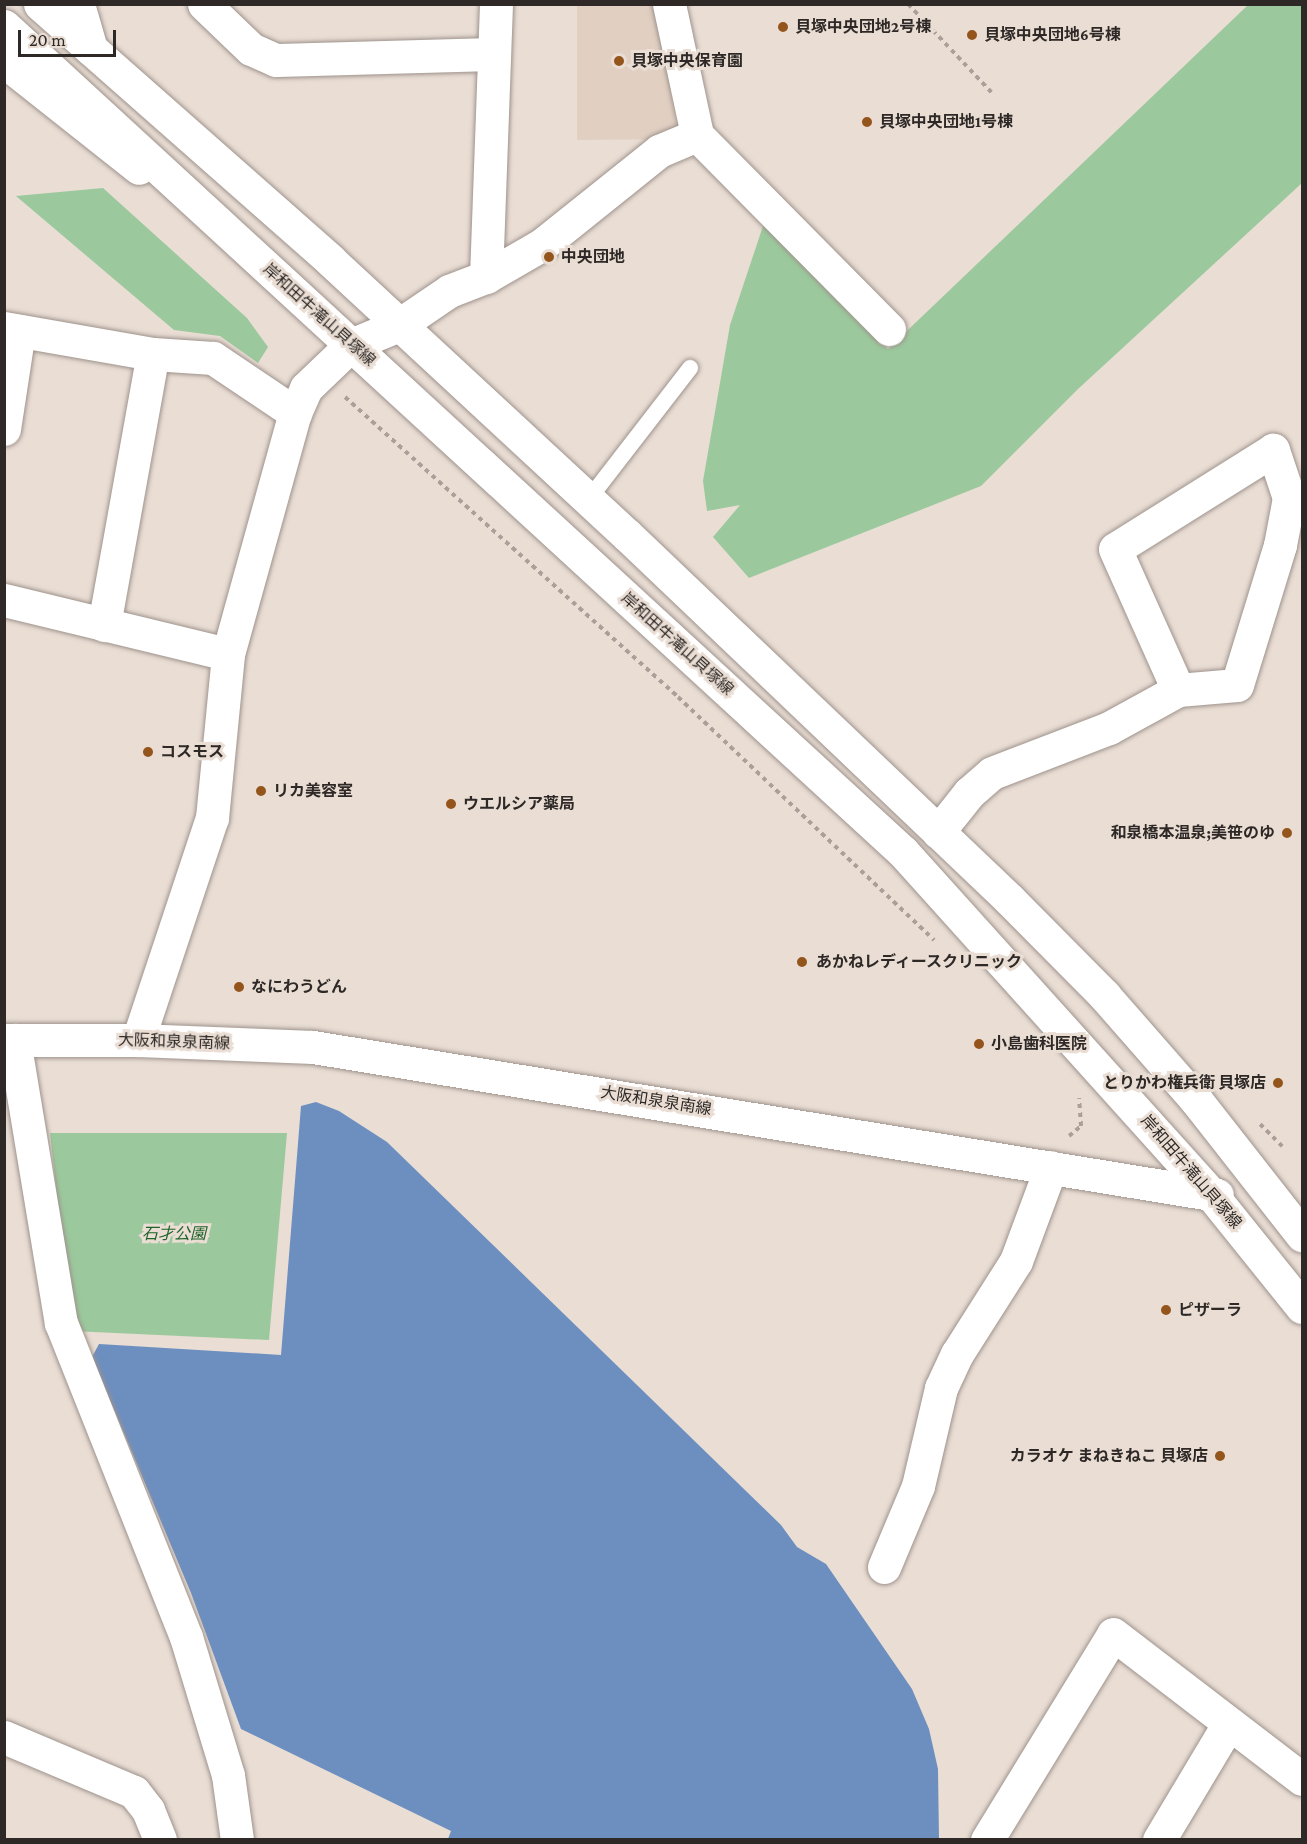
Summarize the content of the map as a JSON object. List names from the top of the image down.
{
  "streets": {
    "street": ["岸和田牛滝山貝塚線", "大阪和泉泉南線"]
  },
  "crossings": [
    ["岸和田牛滝山貝塚線", "大阪和泉泉南線"]
  ],
  "parks": ["石才公園"],
  "places": [
    "貝塚中央団地2号棟",
    "貝塚中央団地6号棟",
    "貝塚中央保育園",
    "貝塚中央団地1号棟",
    "中央団地",
    "コスモス",
    "リカ美容室",
    "ウエルシア薬局",
    "和泉橋本温泉;美笹のゆ",
    "あかねレディースクリニック",
    "なにわうどん",
    "小島歯科医院",
    "とりかわ権兵衛 貝塚店",
    "ピザーラ",
    "カラオケ まねきねこ 貝塚店"
  ],
  "scale_bar": "20 m"
}
